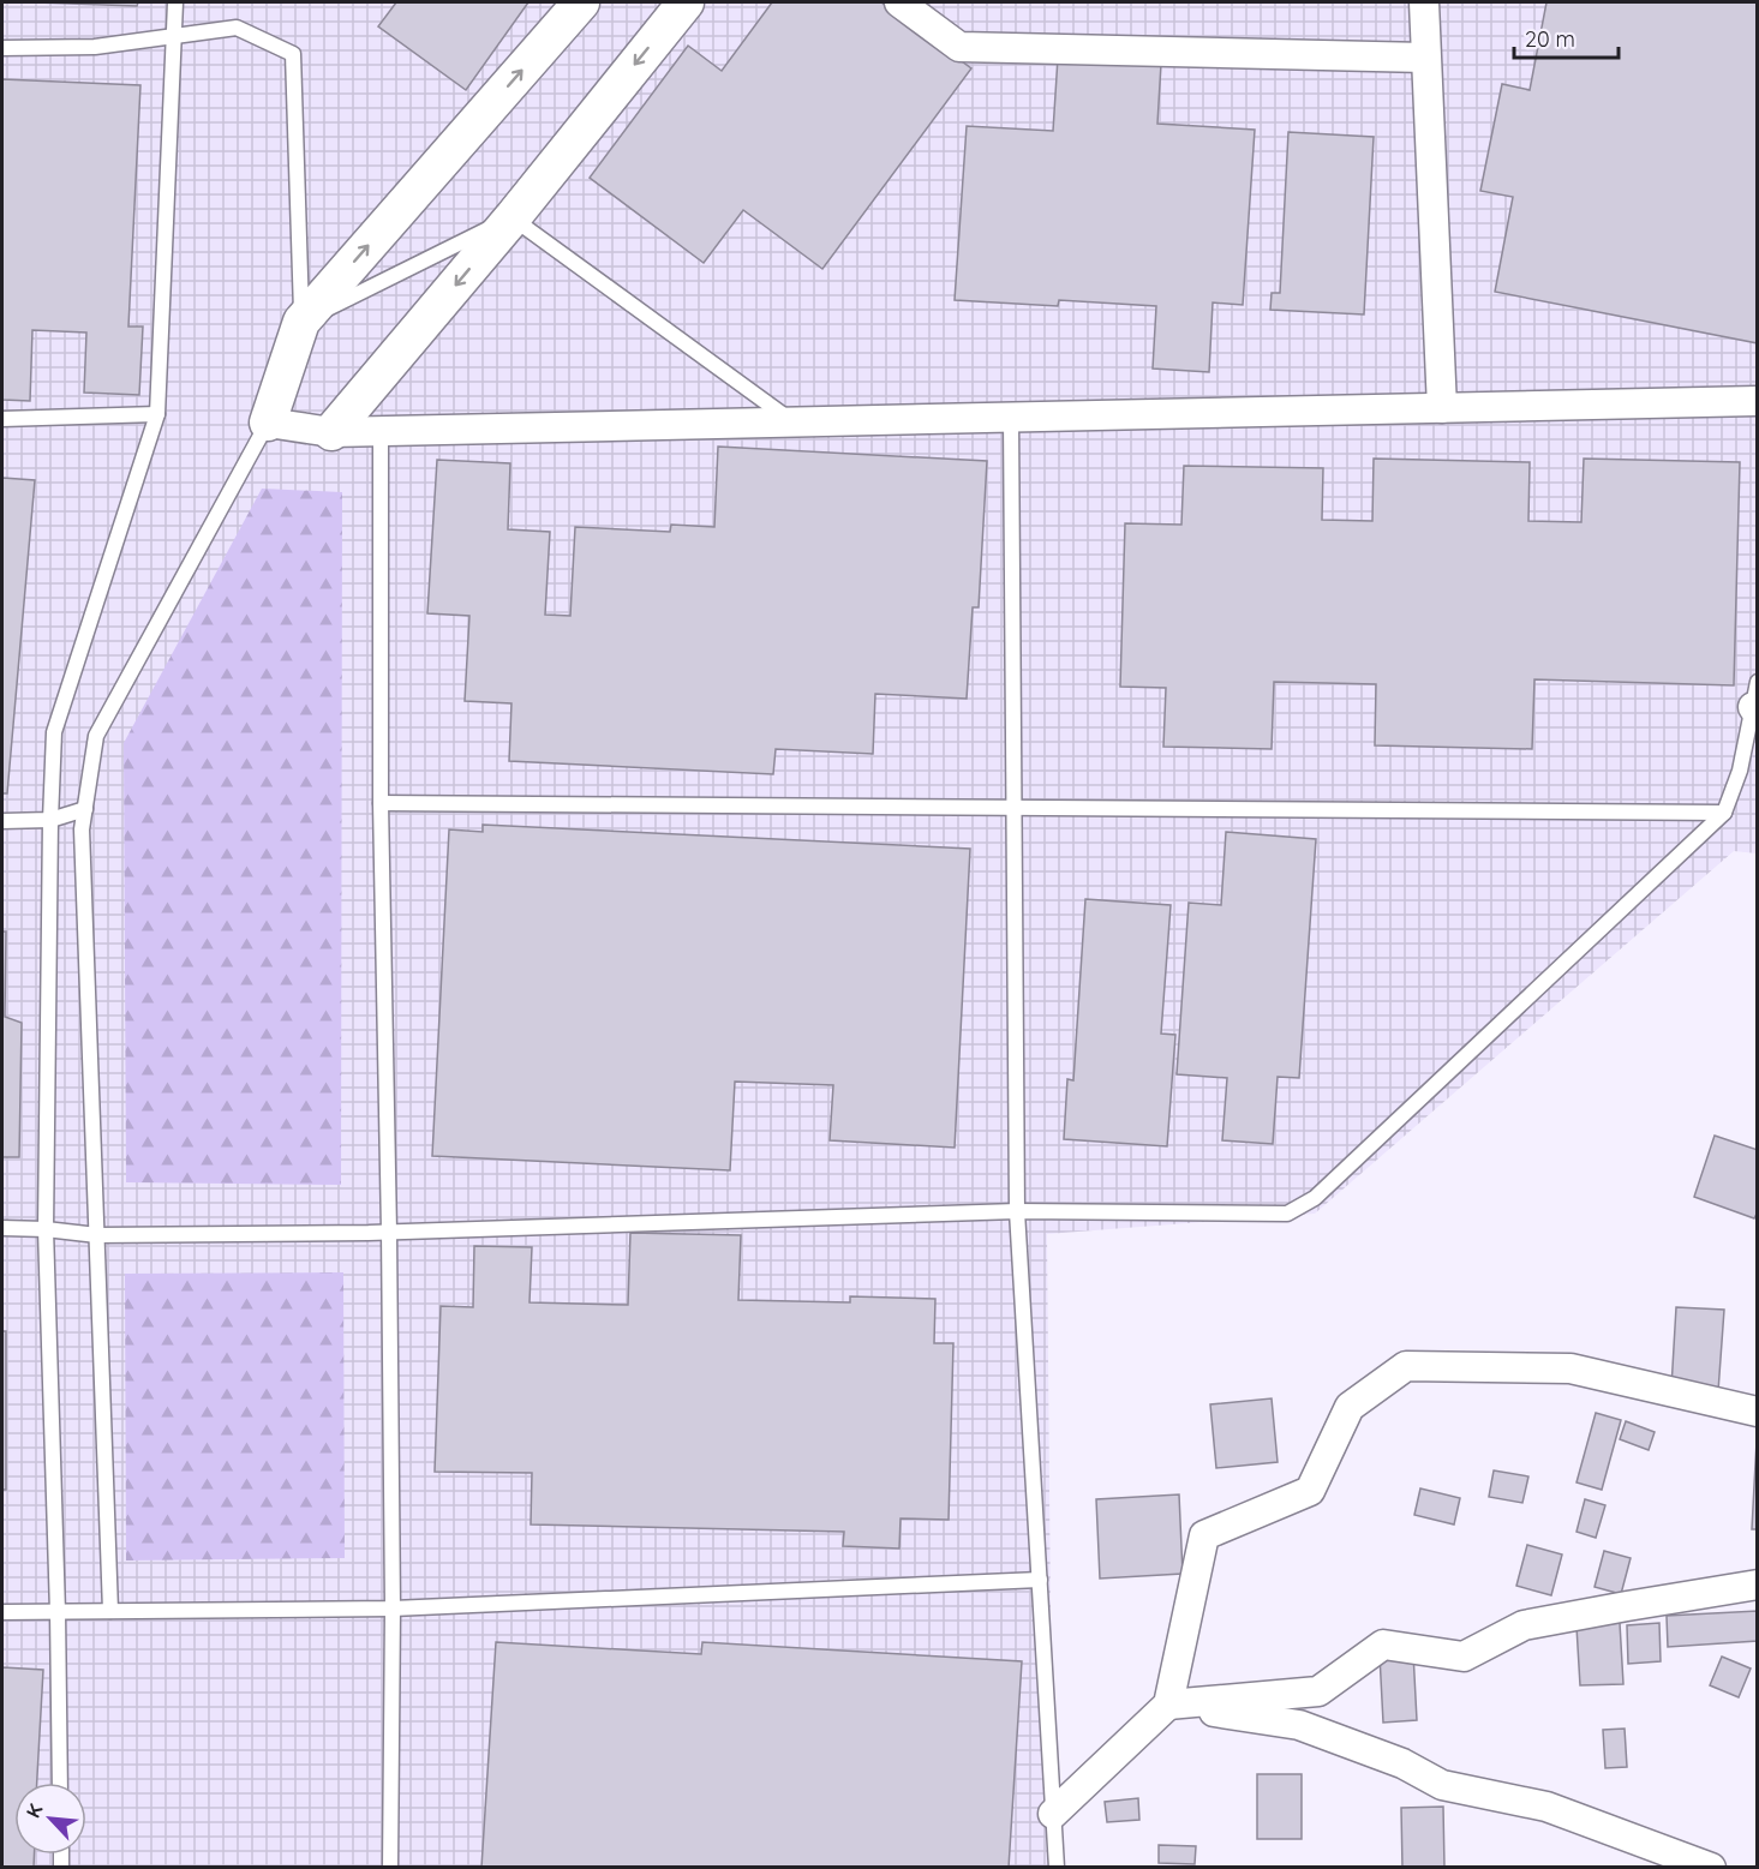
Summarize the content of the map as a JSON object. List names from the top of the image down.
{
  "scale_bar": "20 m",
  "north": "top left"
}
